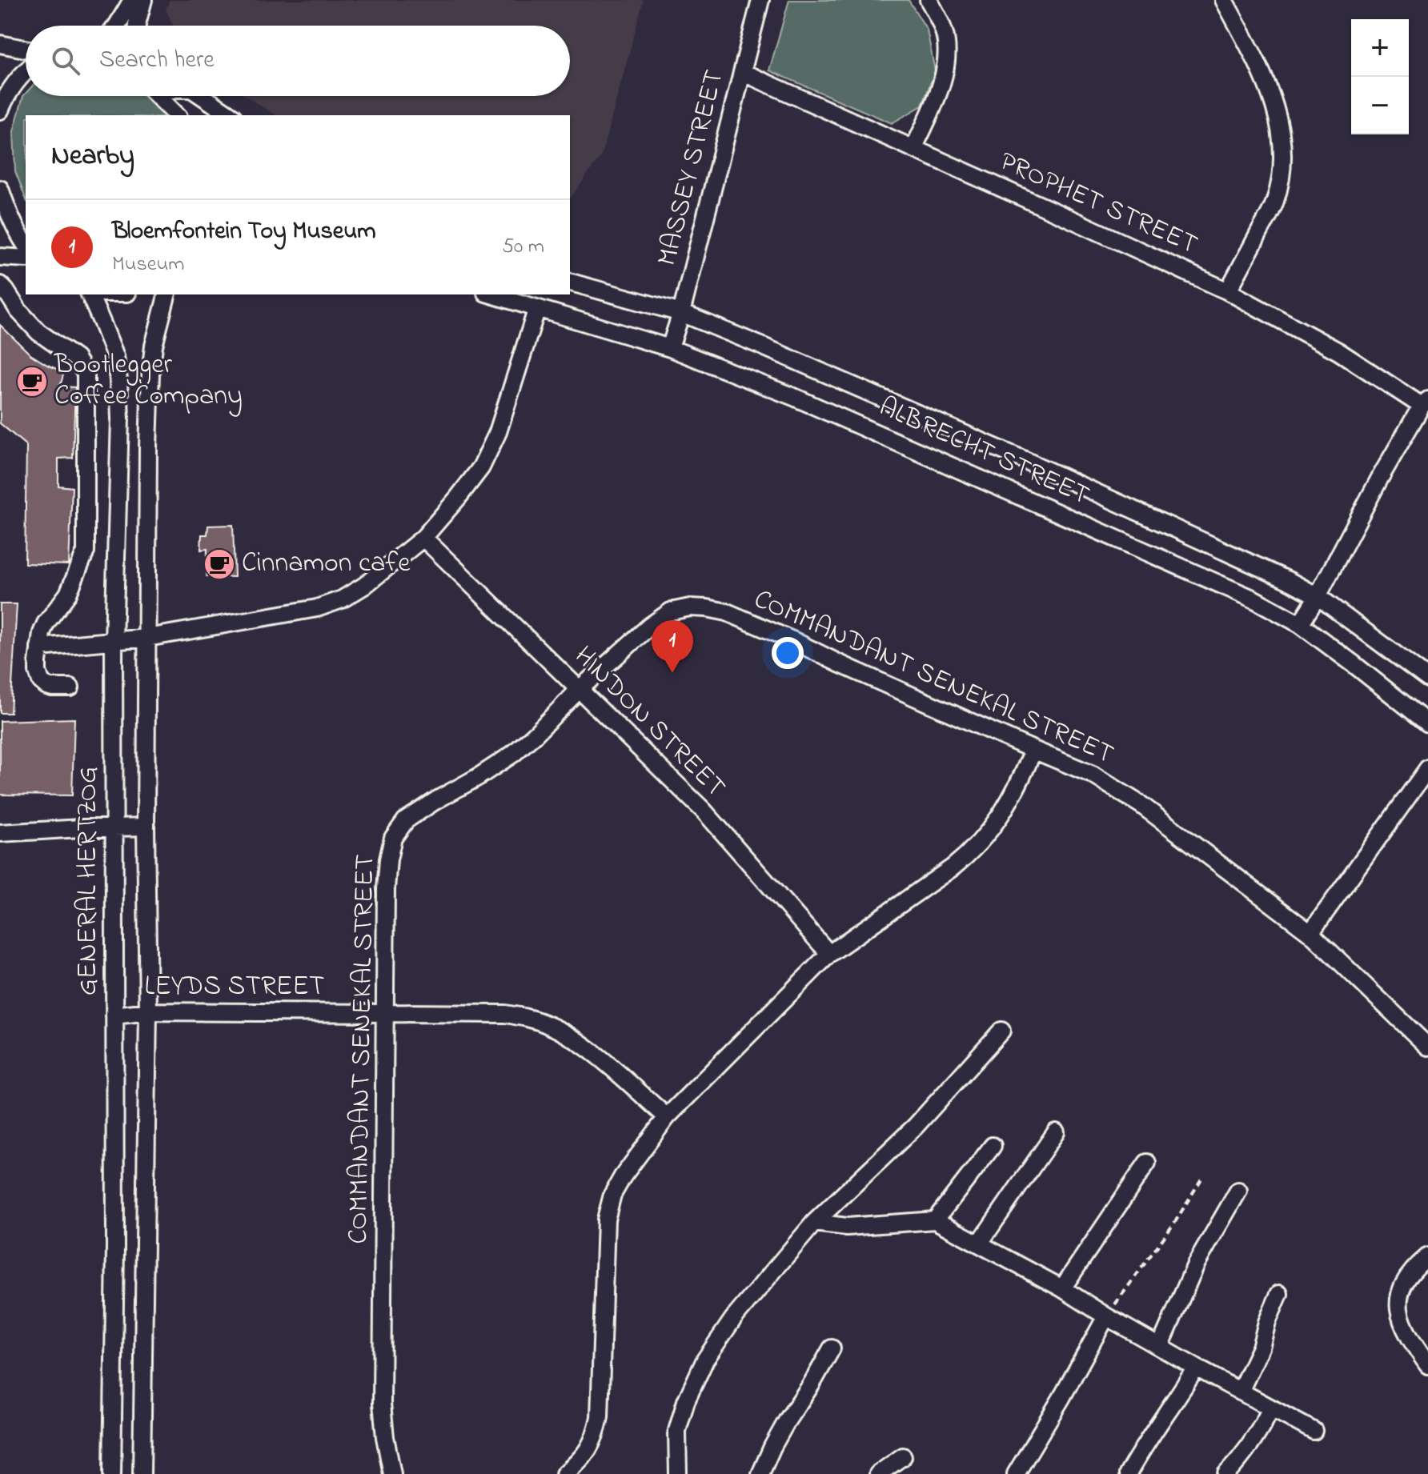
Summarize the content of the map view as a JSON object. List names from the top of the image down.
{
  "streets": {
    "street": [
      "MASSEY STREET",
      "PROPHET STREET",
      "ALBRECHT STREET",
      "COMMANDANT SENEKAL STREET",
      "HINDON STREET",
      "GENERAL HERTZOG",
      "LEYDS STREET"
    ]
  },
  "crossings": [
    ["MASSEY STREET", "PROPHET STREET"],
    ["MASSEY STREET", "ALBRECHT STREET"],
    ["COMMANDANT SENEKAL STREET", "HINDON STREET"],
    ["COMMANDANT SENEKAL STREET", "LEYDS STREET"],
    ["GENERAL HERTZOG", "LEYDS STREET"]
  ],
  "places": {
    "cafe": ["Bootlegger Coffee Company", "Cinnamon cafe"]
  },
  "page": {
    "map_buttons": ["+", "−"],
    "search": "Search here",
    "heading": "Nearby",
    "list": [
      {
        "mark": "1",
        "name": "Bloemfontein Toy Museum",
        "note": "Museum",
        "value": "50 m"
      }
    ],
    "pins": "1"
  }
}
